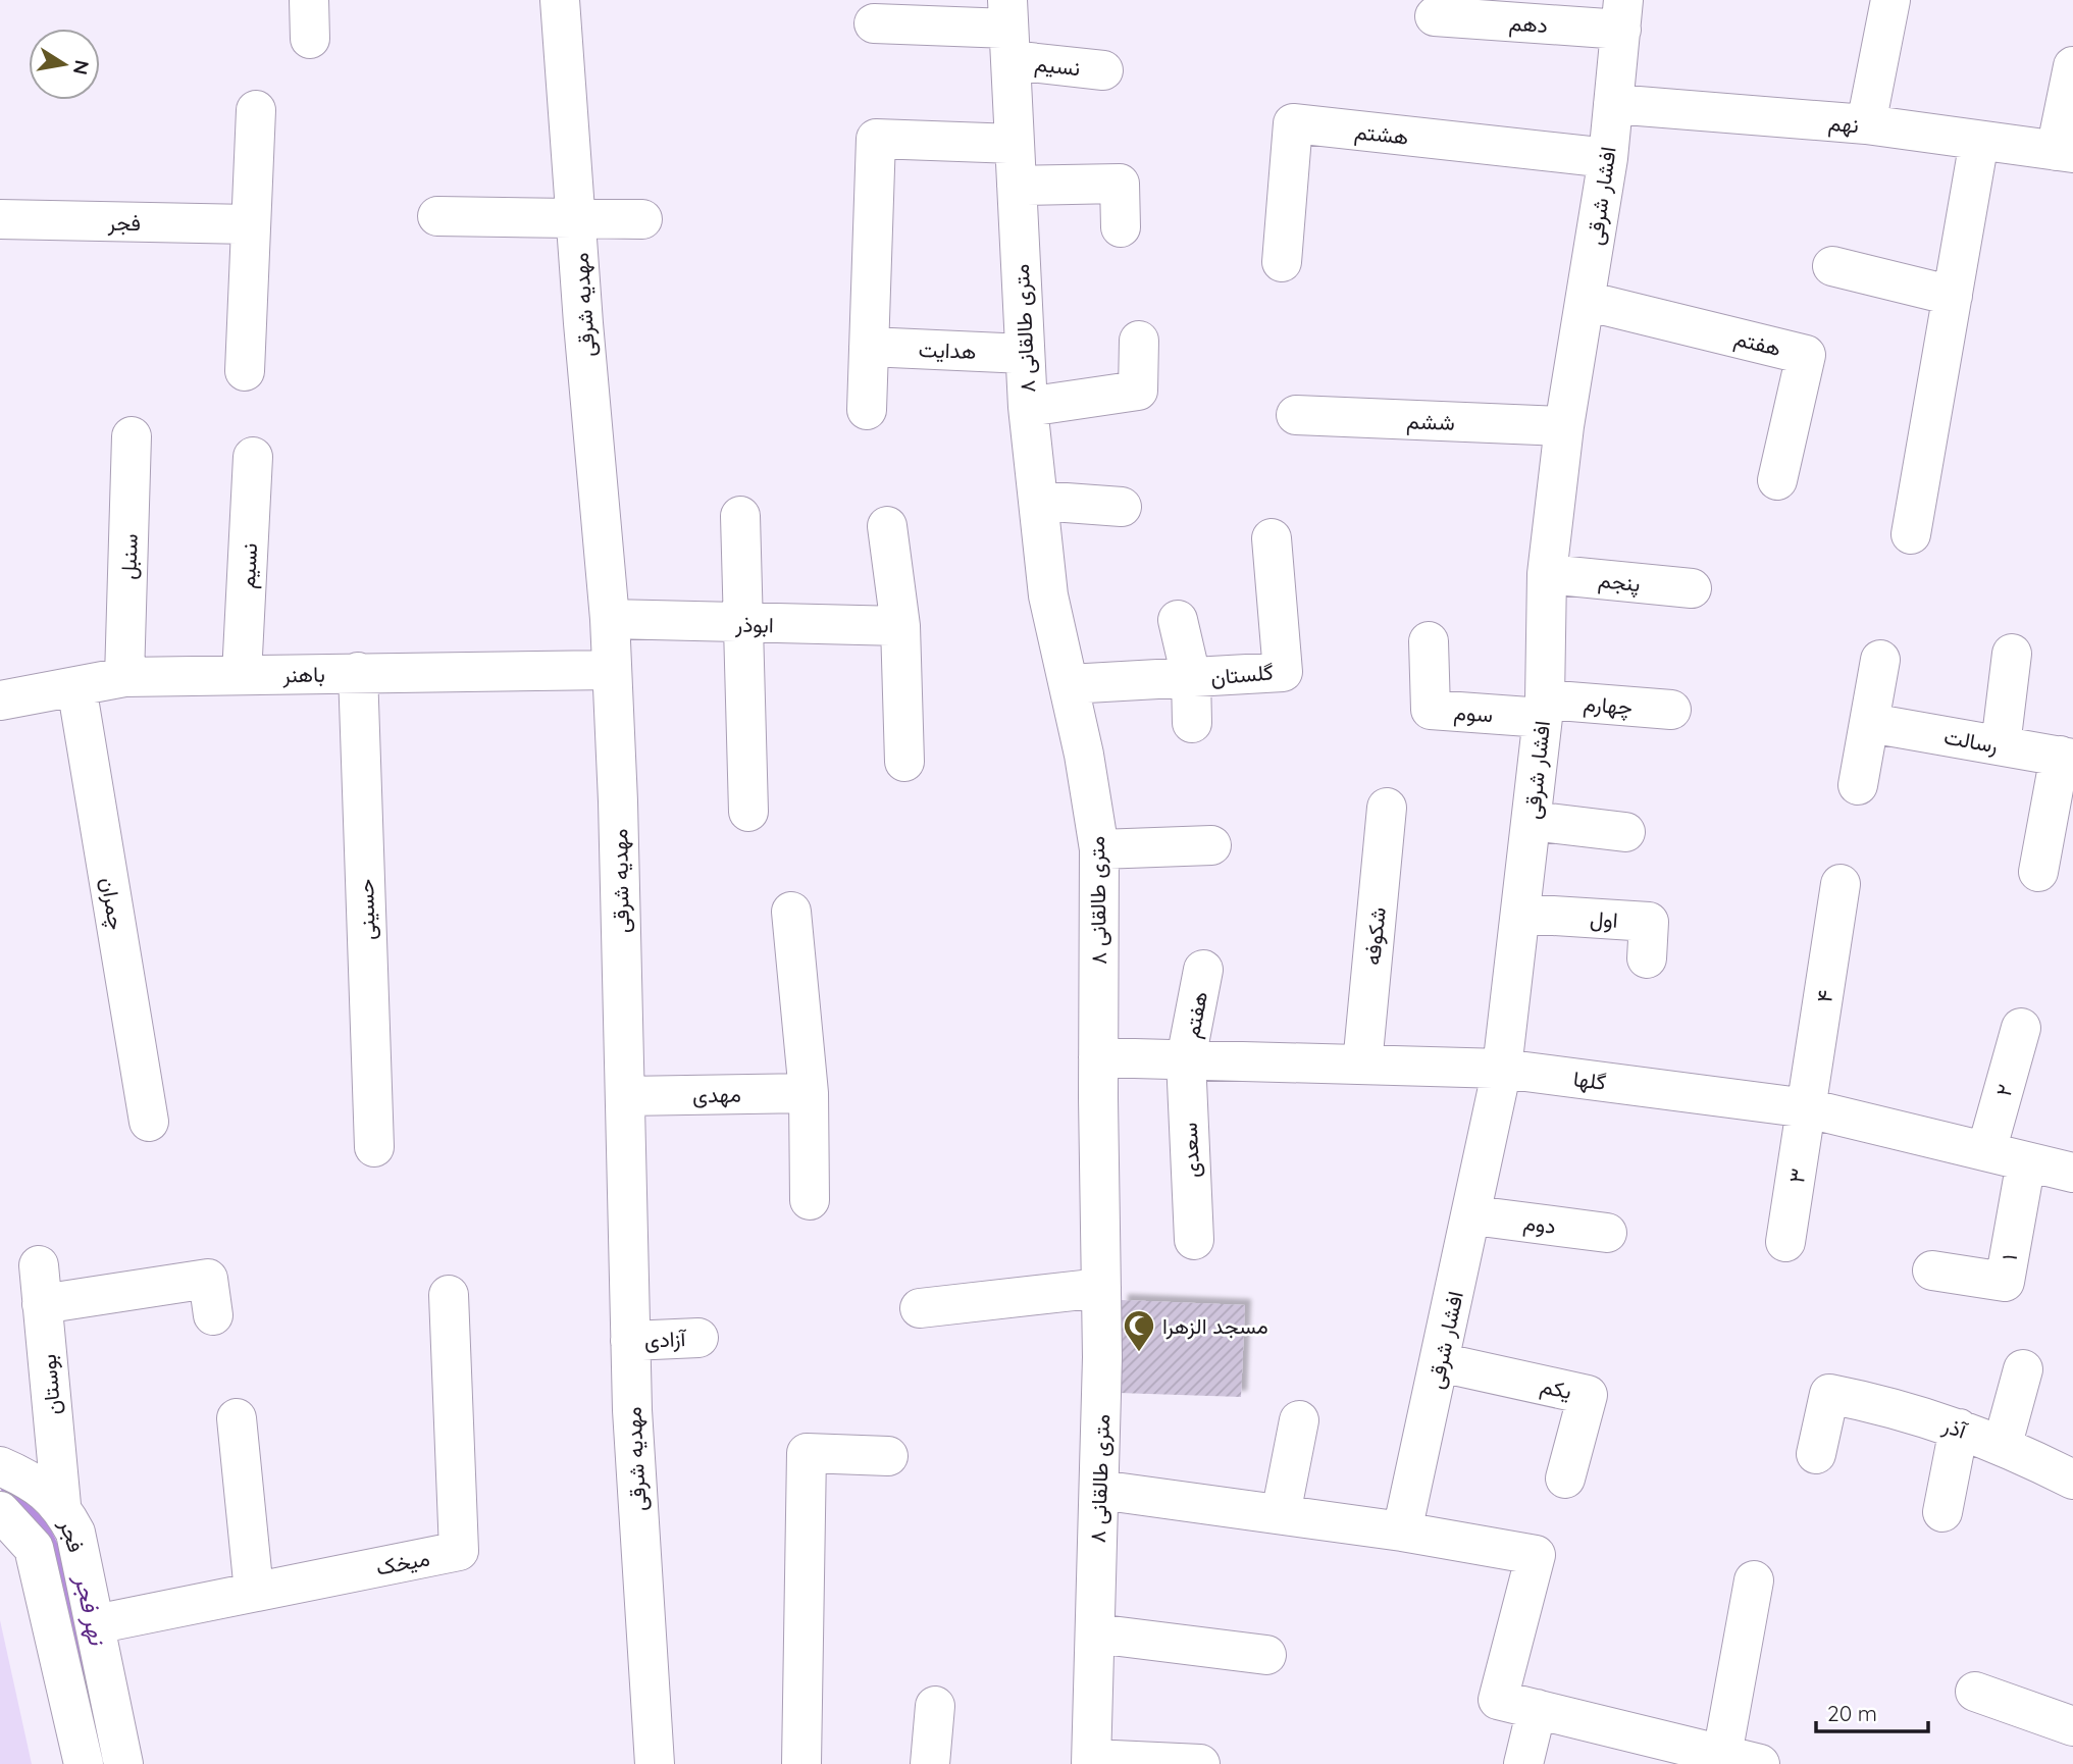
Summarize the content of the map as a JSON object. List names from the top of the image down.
{
  "streets": {
    "street": [
      "دهم",
      "نسیم",
      "نهم",
      "هشتم",
      "افشار شرقی",
      "فجر",
      "مهدیه شرقی",
      "۸ متری طالقانی",
      "هفتم",
      "هدایت",
      "ششم",
      "سنبل",
      "پنجم",
      "ابوذر",
      "باهنر",
      "گلستان",
      "چهارم",
      "سوم",
      "رسالت",
      "چمران",
      "حسینی",
      "اول",
      "شکوفه",
      "۴",
      "گلها",
      "۲",
      "مهدی",
      "سعدی",
      "۳",
      "دوم",
      "۱",
      "آزادی",
      "بوستان",
      "یکم",
      "آذر",
      "میخک"
    ]
  },
  "crossings": [
    ["دهم", "افشار شرقی"],
    ["نسیم", "۸ متری طالقانی"],
    ["نسیم", "باهنر"],
    ["نهم", "افشار شرقی"],
    ["هشتم", "افشار شرقی"],
    ["افشار شرقی", "هفتم"],
    ["افشار شرقی", "ششم"],
    ["افشار شرقی", "پنجم"],
    ["افشار شرقی", "چهارم"],
    ["افشار شرقی", "سوم"],
    ["افشار شرقی", "اول"],
    ["افشار شرقی", "گلها"],
    ["افشار شرقی", "دوم"],
    ["افشار شرقی", "یکم"],
    ["فجر", "بوستان"],
    ["فجر", "میخک"],
    ["مهدیه شرقی", "ابوذر"],
    ["مهدیه شرقی", "باهنر"],
    ["مهدیه شرقی", "مهدی"],
    ["مهدیه شرقی", "آزادی"],
    ["۸ متری طالقانی", "هدایت"],
    ["۸ متری طالقانی", "گلستان"],
    ["۸ متری طالقانی", "گلها"],
    ["هفتم", "گلها"],
    ["هفتم", "سعدی"],
    ["سنبل", "باهنر"],
    ["باهنر", "چمران"],
    ["باهنر", "حسینی"],
    ["چهارم", "سوم"],
    ["شکوفه", "گلها"],
    ["۴", "گلها"],
    ["۴", "۳"],
    ["گلها", "۲"],
    ["گلها", "سعدی"],
    ["گلها", "۳"],
    ["گلها", "۱"]
  ],
  "water": ["نهر فجر"],
  "places": {
    "mosque": ["مسجد الزهرا"]
  },
  "scale_bar": "20 m",
  "north": "right"
}
